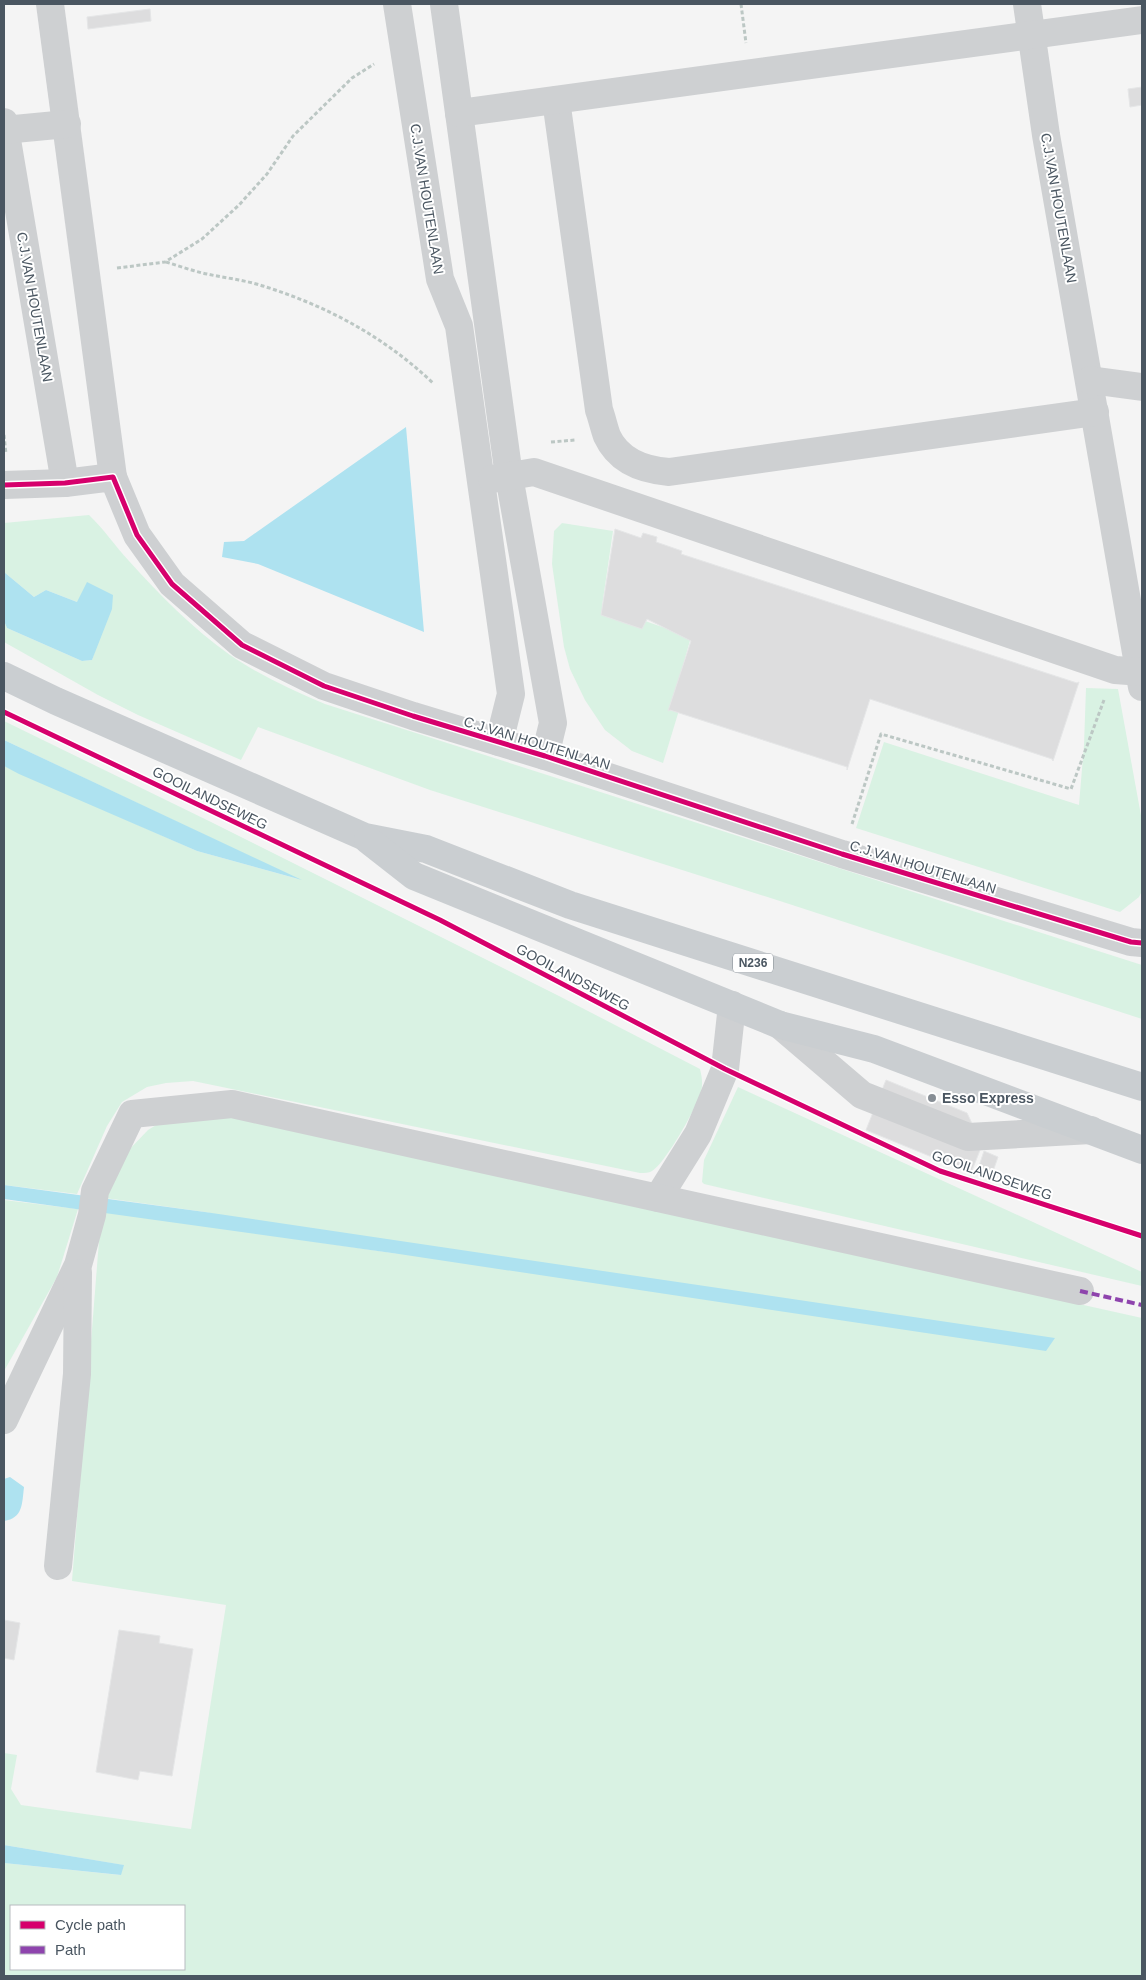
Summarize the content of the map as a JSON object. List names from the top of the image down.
{
  "streets": {
    "main road": ["GOOILANDSEWEG", "N236"],
    "street": ["C.J.VAN HOUTENLAAN"]
  },
  "places": ["Esso Express"],
  "legend": ["Cycle path", "Path"]
}
